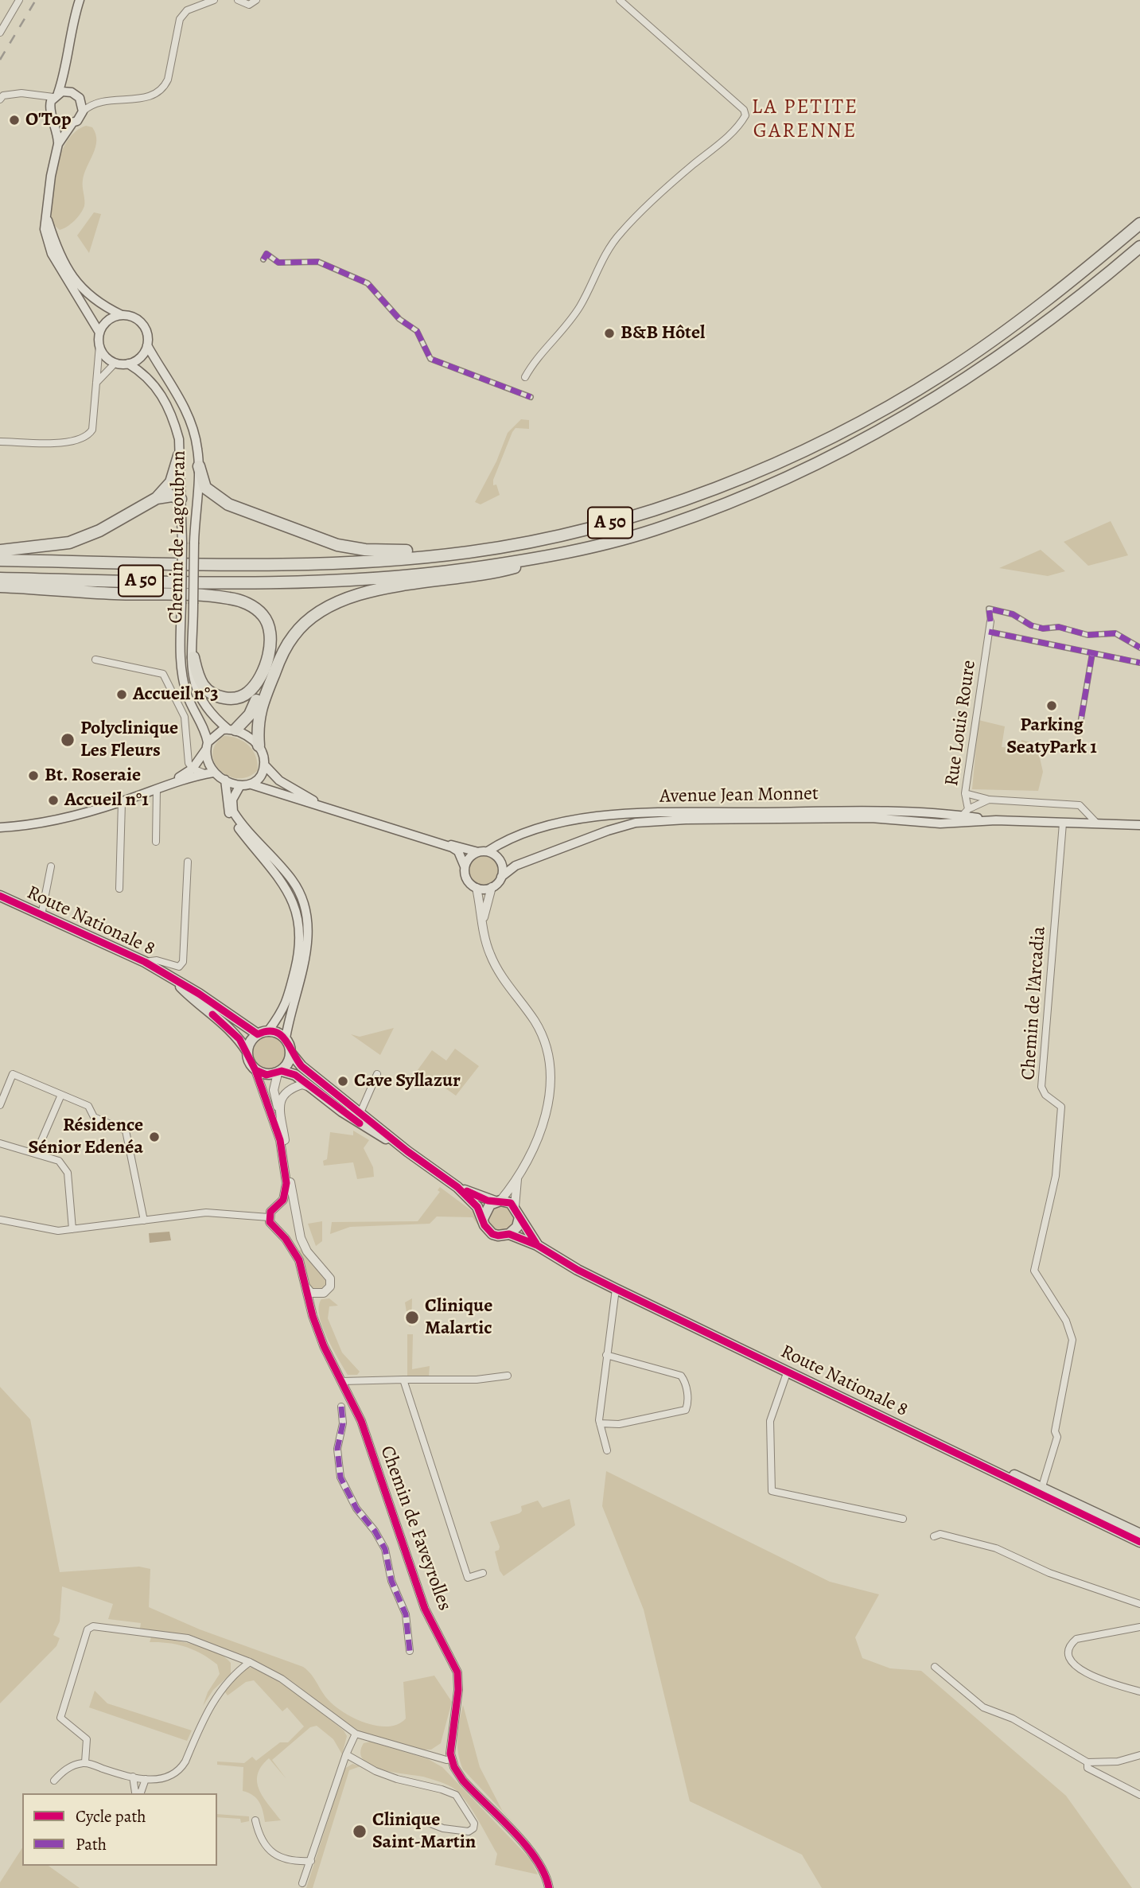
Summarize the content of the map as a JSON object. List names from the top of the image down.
{
  "streets": {
    "highway": ["A 50"],
    "main road": ["Chemin de Lagoubran", "Avenue Jean Monnet", "Route Nationale 8"],
    "street": ["Rue Louis Roure", "Chemin de l'Arcadia", "Chemin de Faveyrolles"]
  },
  "crossings": [
    ["Rue Louis Roure", "Avenue Jean Monnet"],
    ["Avenue Jean Monnet", "Chemin de l'Arcadia"],
    ["Route Nationale 8", "Chemin de l'Arcadia"]
  ],
  "districts": ["LA PETITE GARENNE"],
  "places": [
    "O'Top",
    "B&B Hôtel",
    "Accueil n°3",
    "Parking SeatyPark 1",
    "Polyclinique Les Fleurs",
    "Bt. Roseraie",
    "Accueil n°1",
    "Cave Syllazur",
    "Résidence Sénior Edenéa",
    "Clinique Malartic",
    "Clinique Saint-Martin"
  ],
  "legend": ["Cycle path", "Path"]
}
